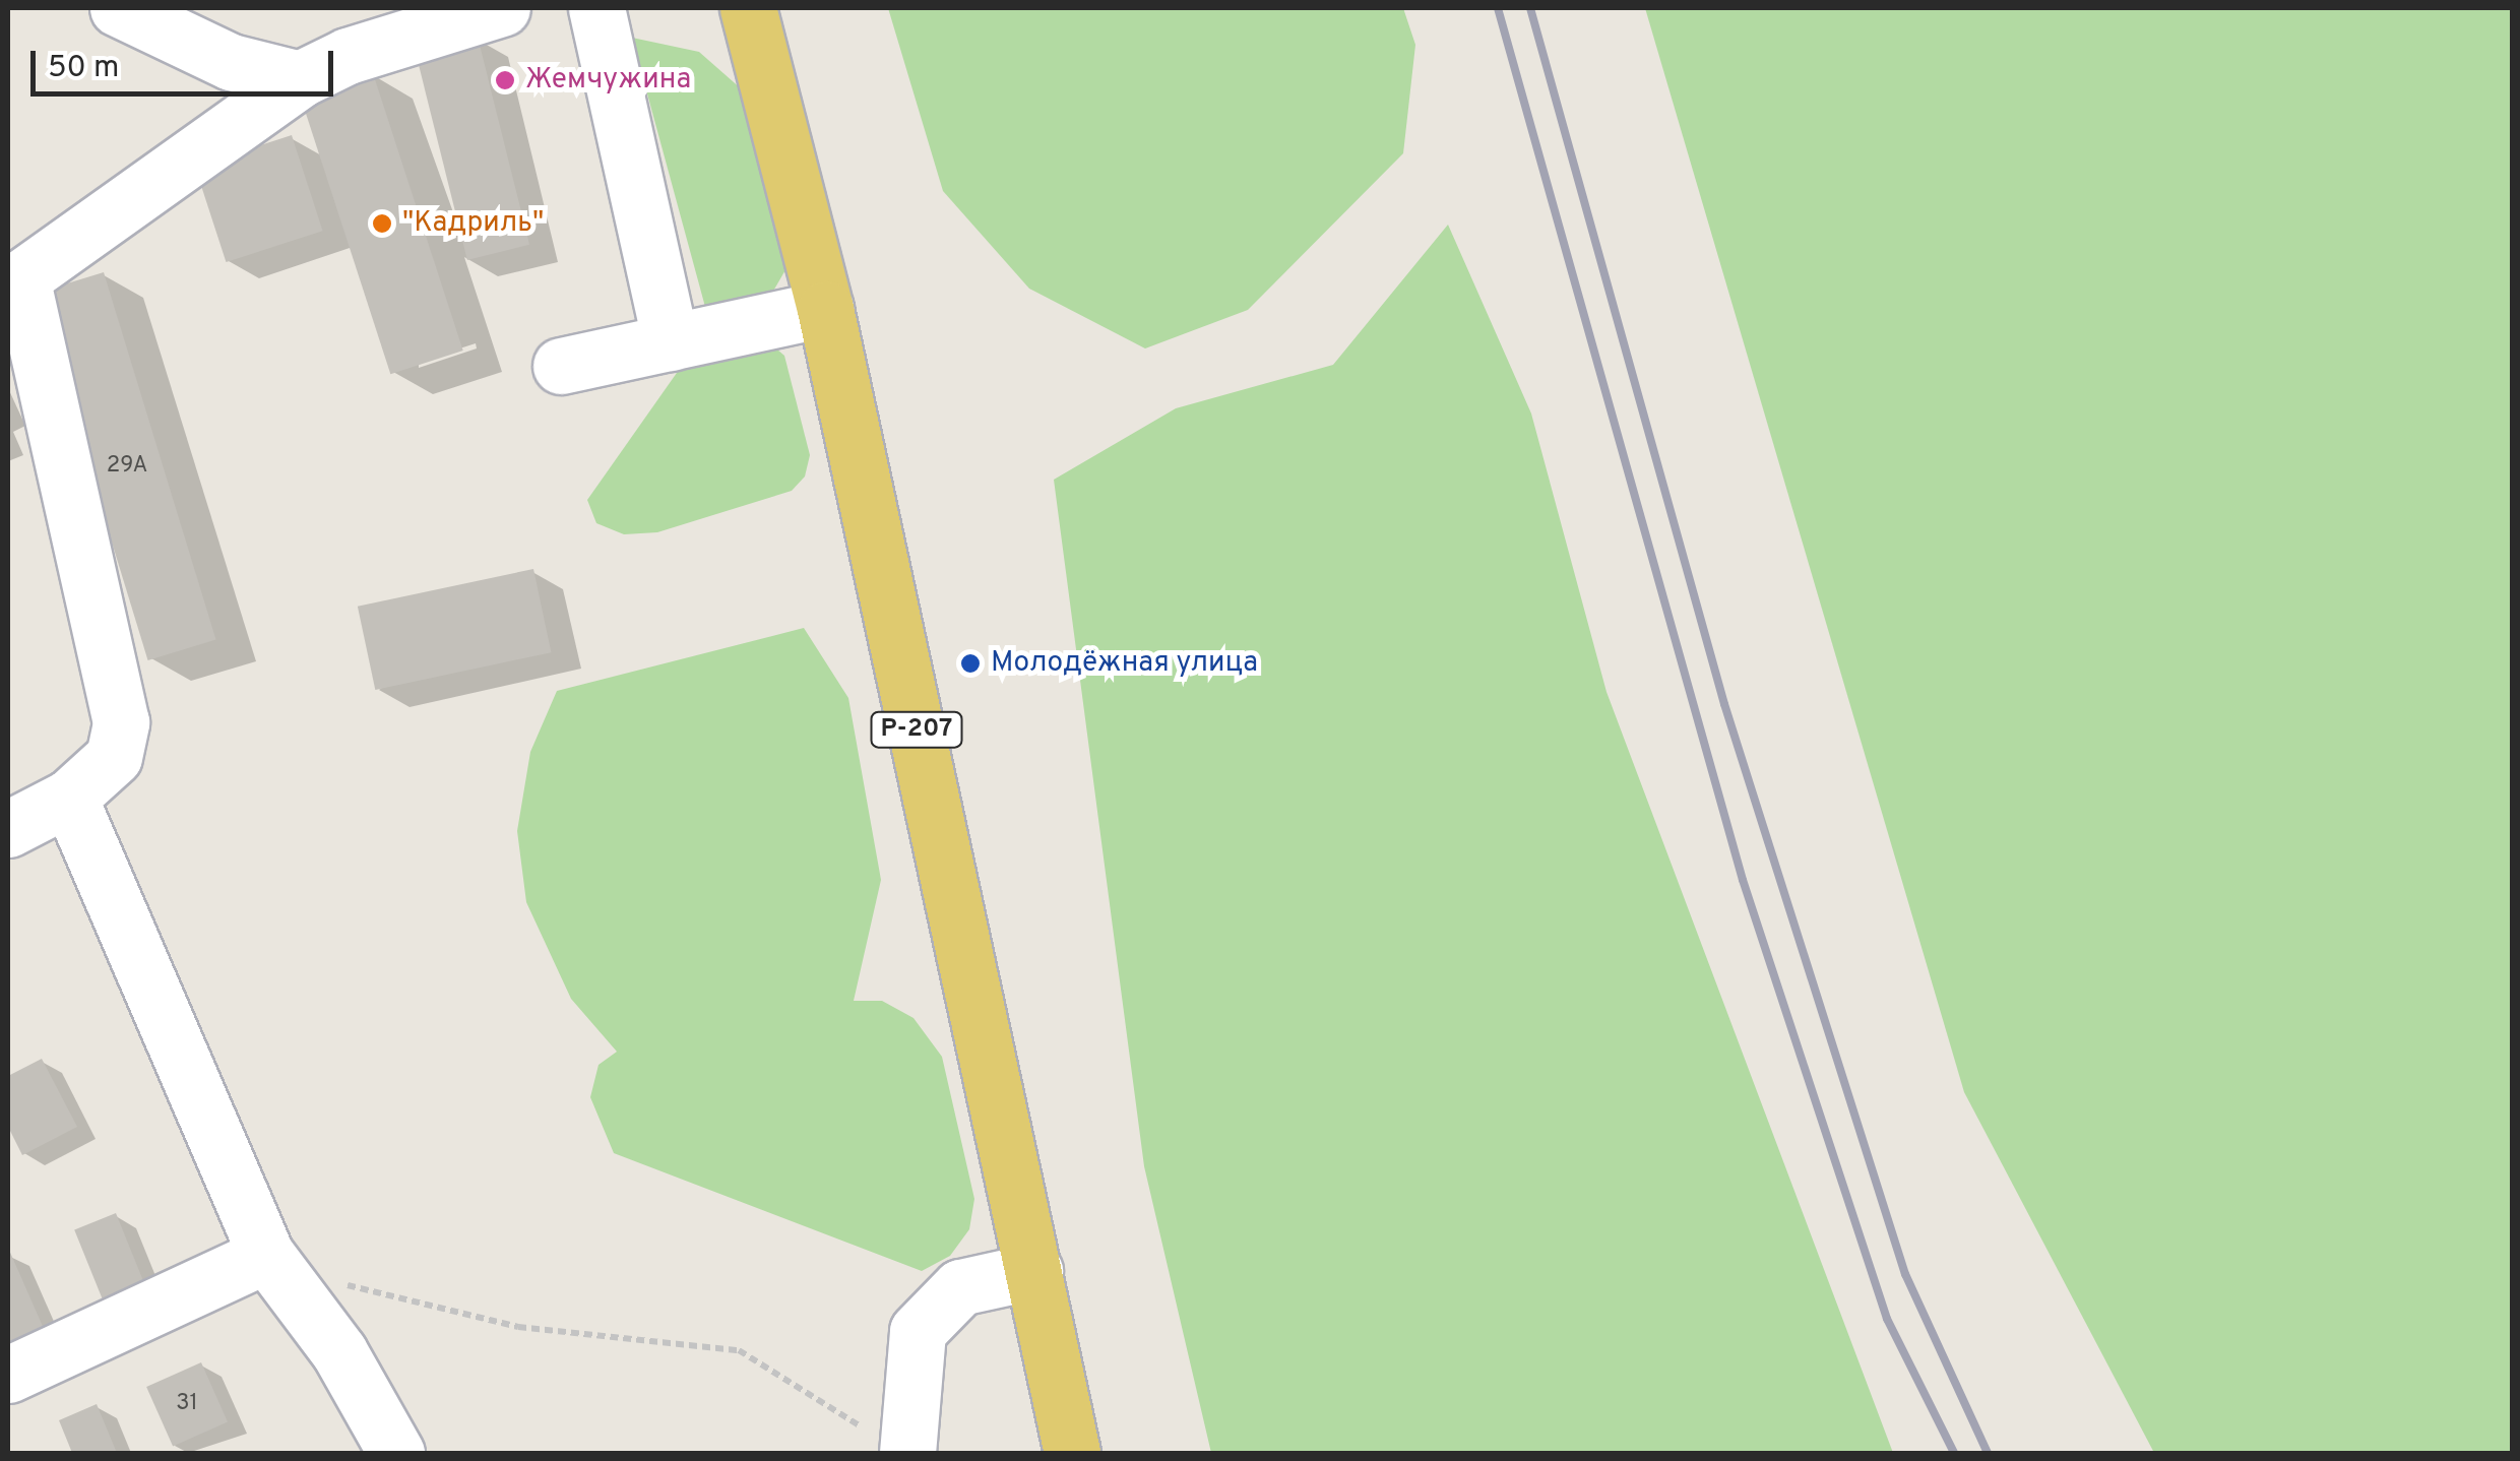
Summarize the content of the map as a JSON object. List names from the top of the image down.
{
  "streets": {
    "main road": ["Р-207"]
  },
  "places": ["Жемчужина", "\"Кадриль\"", "Молодёжная улица"],
  "house_numbers": ["29А", "31"],
  "scale_bar": "50 m"
}
